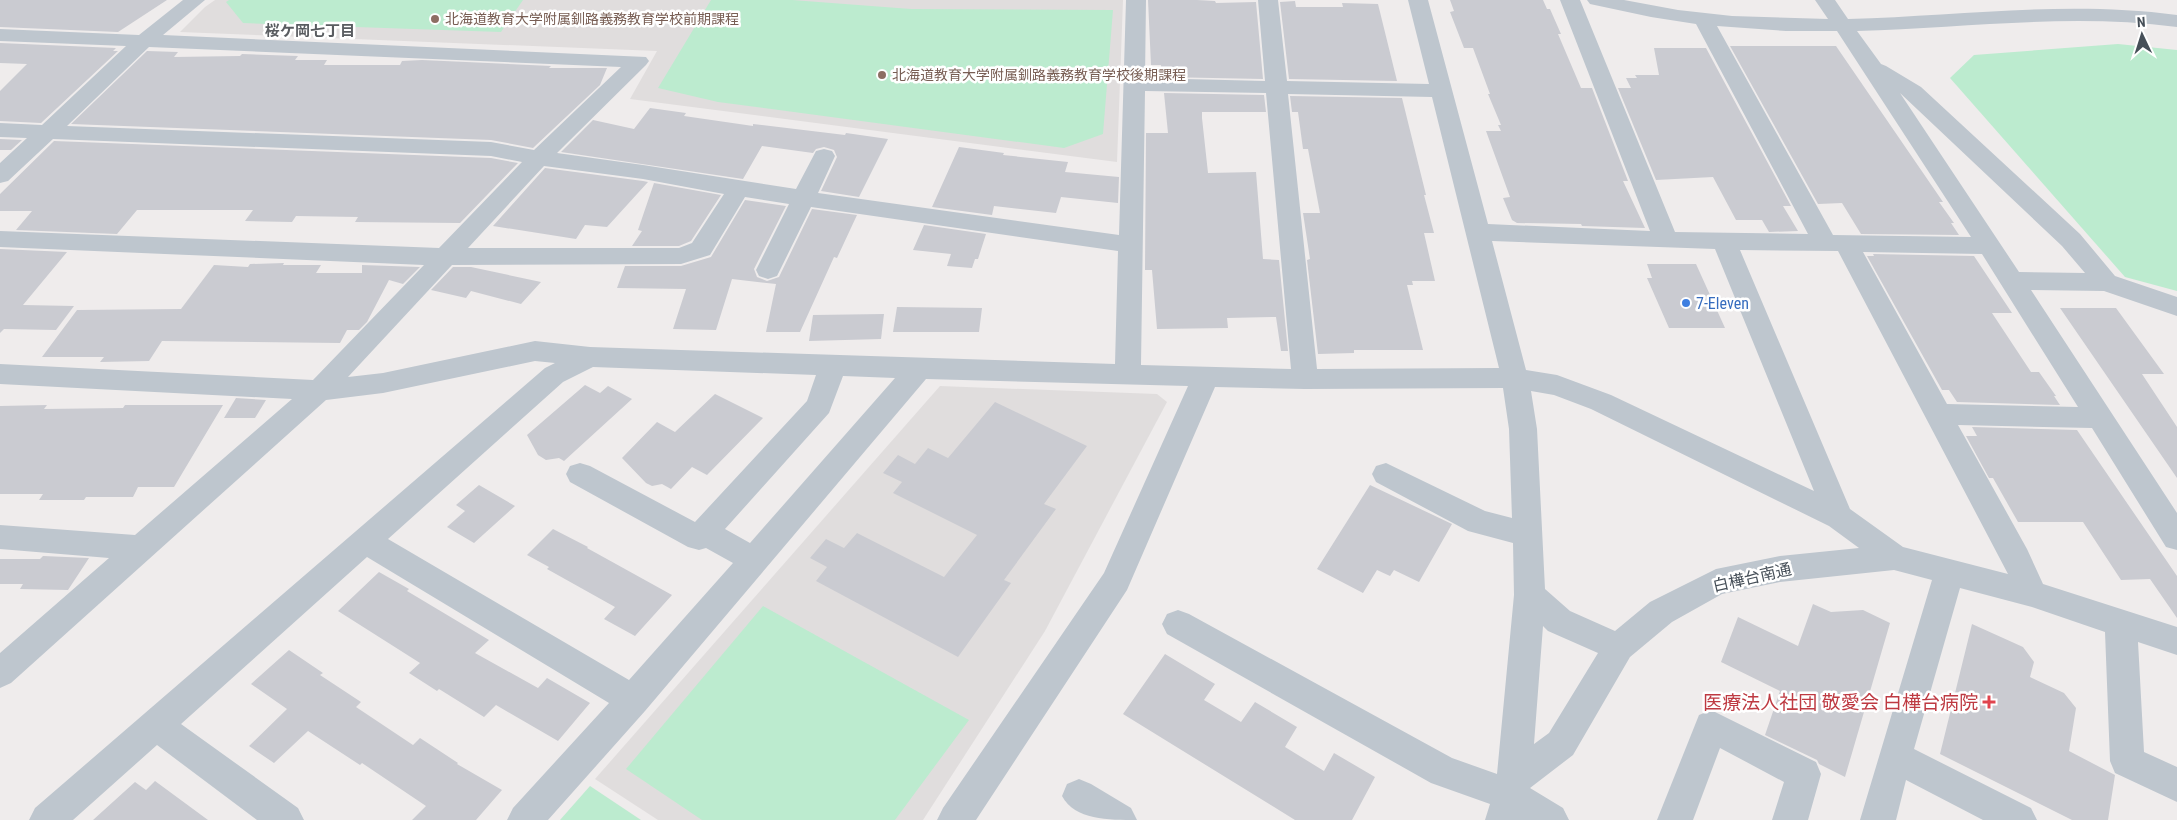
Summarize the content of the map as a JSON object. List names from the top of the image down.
{
  "streets": {
    "street": ["白樺台南通"]
  },
  "districts": ["桜ケ岡七丁目"],
  "places": {
    "other": ["北海道教育大学附属釧路義務教育学校前期課程", "北海道教育大学附属釧路義務教育学校後期課程", "7-Eleven"],
    "health": ["医療法人社団 敬愛会 白樺台病院"]
  },
  "north": "top"
}
